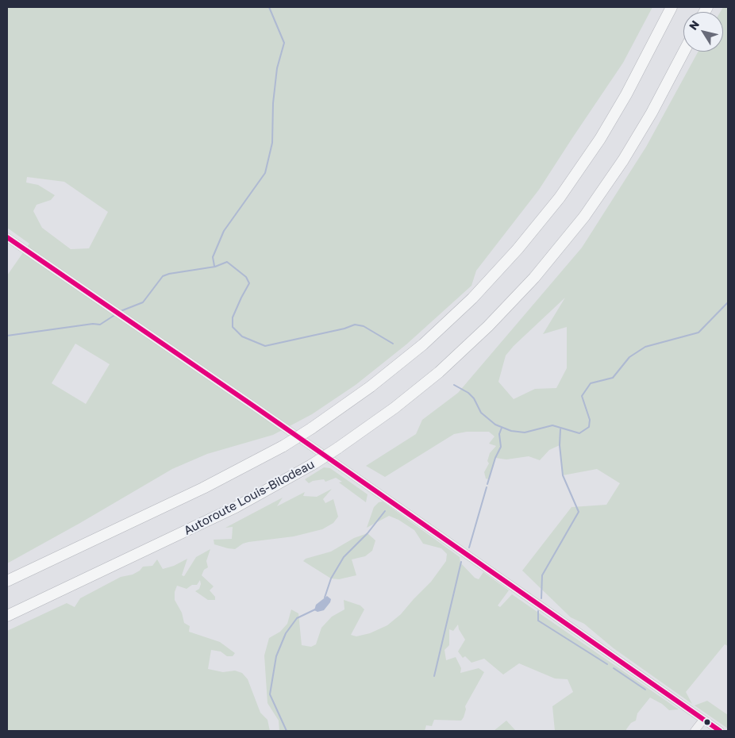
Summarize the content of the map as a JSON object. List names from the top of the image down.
{
  "streets": {
    "highway": ["Autoroute Louis-Bilodeau"]
  },
  "north": "top left"
}
